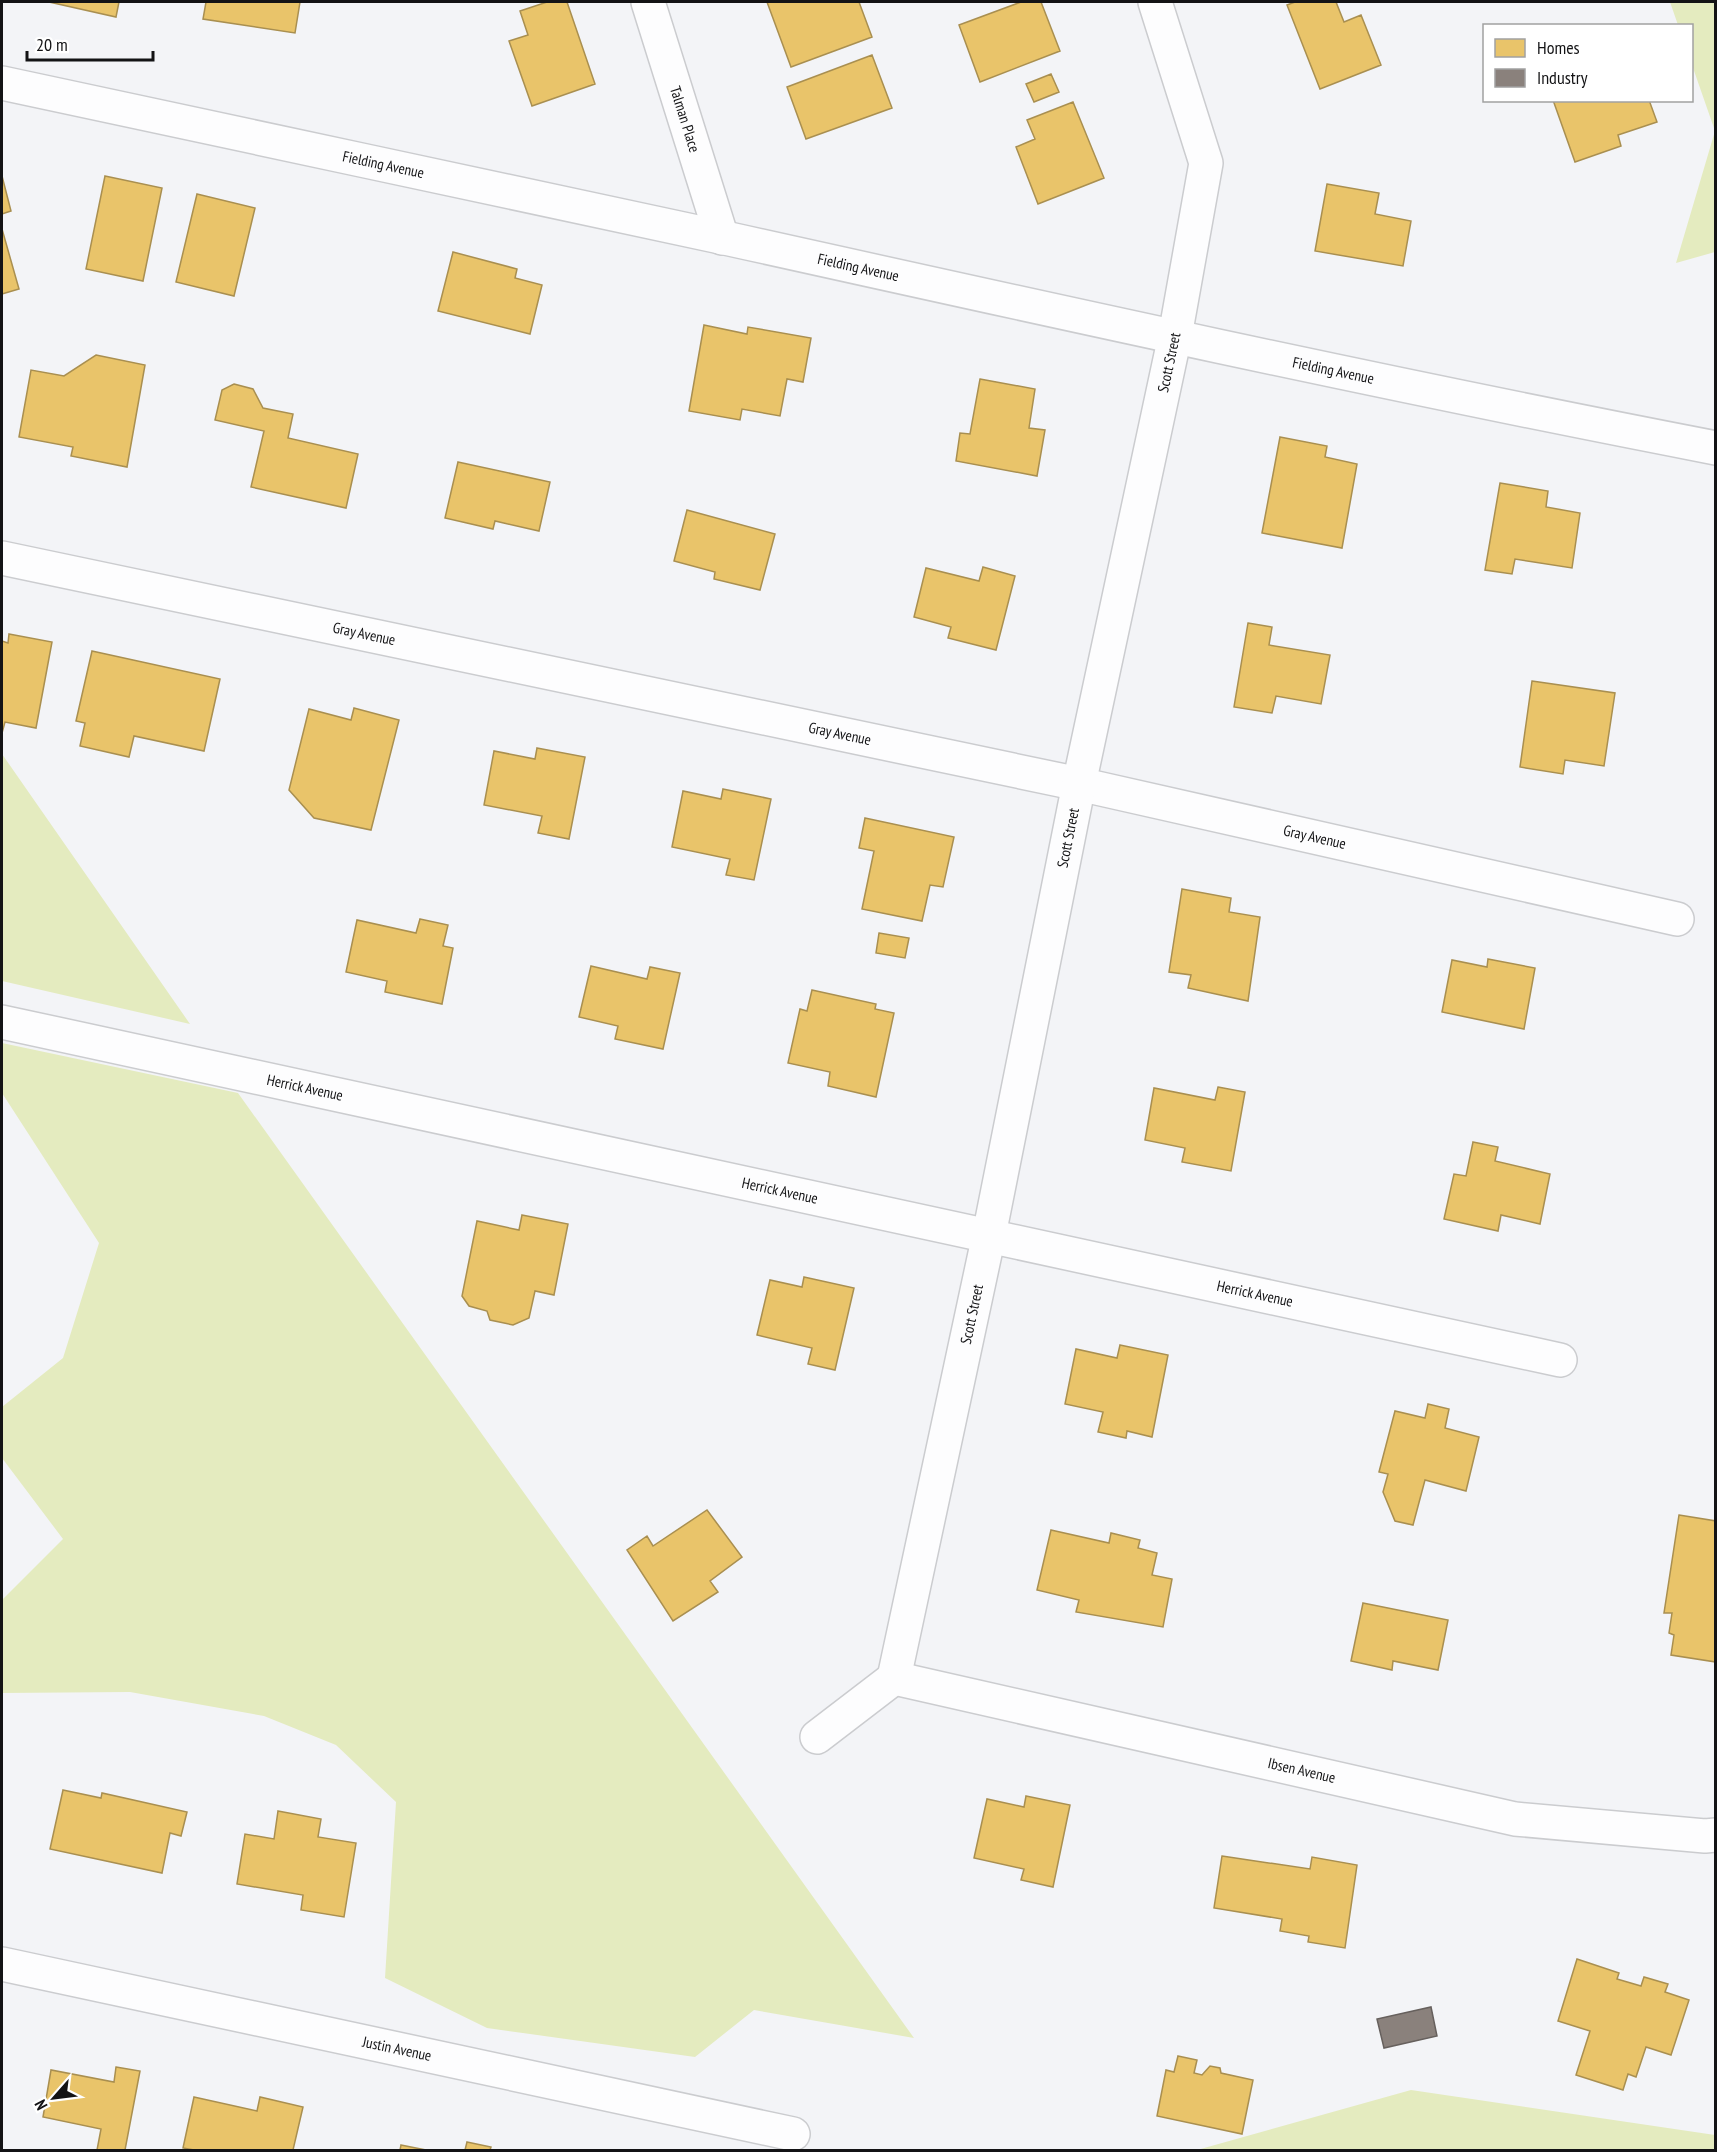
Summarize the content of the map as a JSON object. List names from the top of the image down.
{
  "streets": {
    "street": [
      "Talman Place",
      "Fielding Avenue",
      "Scott Street",
      "Gray Avenue",
      "Herrick Avenue",
      "Ibsen Avenue",
      "Justin Avenue"
    ]
  },
  "crossings": [
    ["Talman Place", "Fielding Avenue"],
    ["Fielding Avenue", "Scott Street"],
    ["Scott Street", "Gray Avenue"],
    ["Scott Street", "Herrick Avenue"],
    ["Scott Street", "Ibsen Avenue"]
  ],
  "legend": ["Homes", "Industry"],
  "scale_bar": "20 m",
  "north": "bottom left"
}
